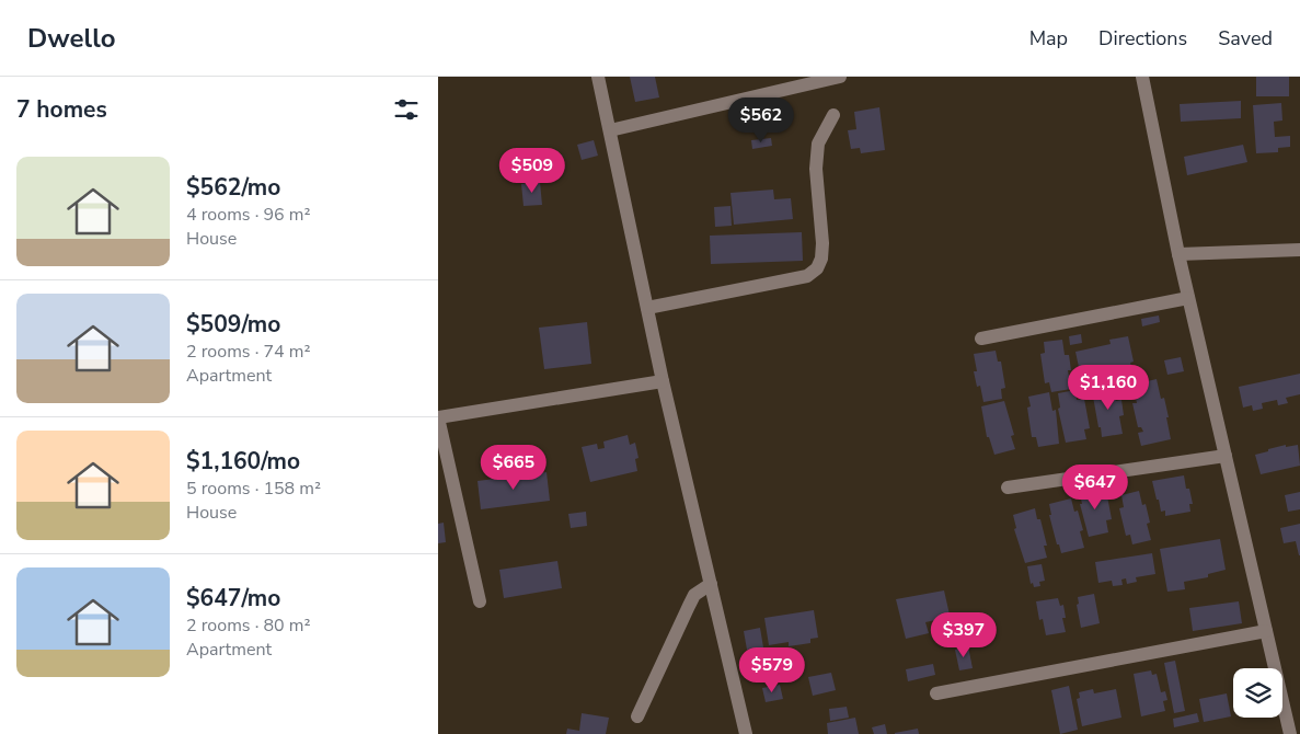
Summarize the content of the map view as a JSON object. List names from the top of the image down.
{
  "page": {
    "header": "Dwello",
    "nav": ["Map", "Directions", "Saved"],
    "heading": "7 homes",
    "price": [
      "$562",
      "$509",
      "$1,160",
      "$665",
      "$647",
      "$397",
      "$579"
    ],
    "list": [
      {
        "name": "$562/mo",
        "note": "4 rooms · 96 m² · House"
      },
      {
        "name": "$509/mo",
        "note": "2 rooms · 74 m² · Apartment"
      },
      {
        "name": "$1,160/mo",
        "note": "5 rooms · 158 m² · House"
      },
      {
        "name": "$647/mo",
        "note": "2 rooms · 80 m² · Apartment"
      }
    ]
  }
}
